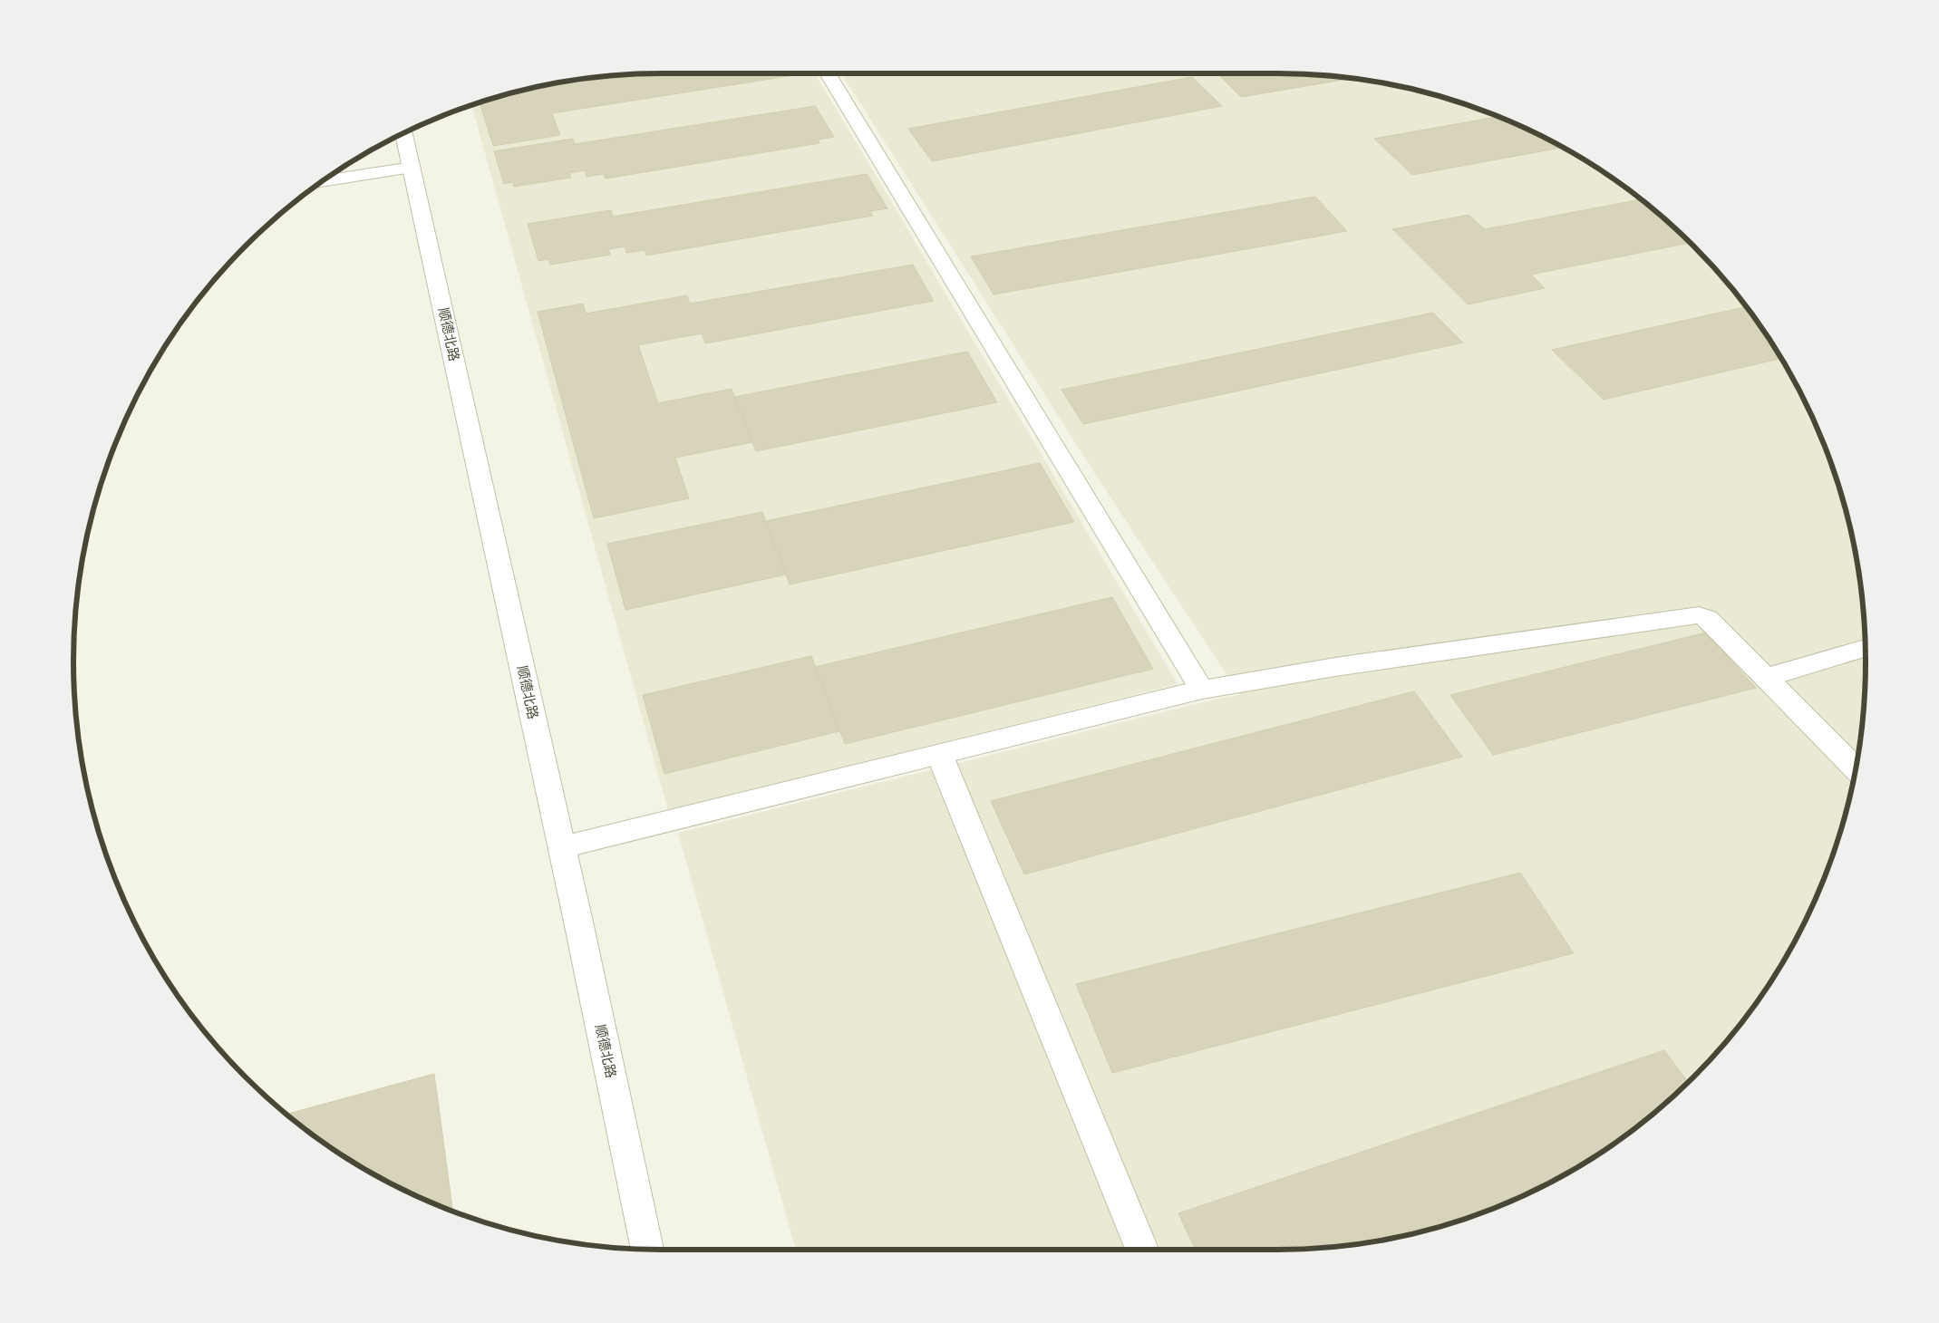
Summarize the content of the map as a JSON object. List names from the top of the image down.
{
  "streets": {
    "street": ["顺德北路"]
  }
}
